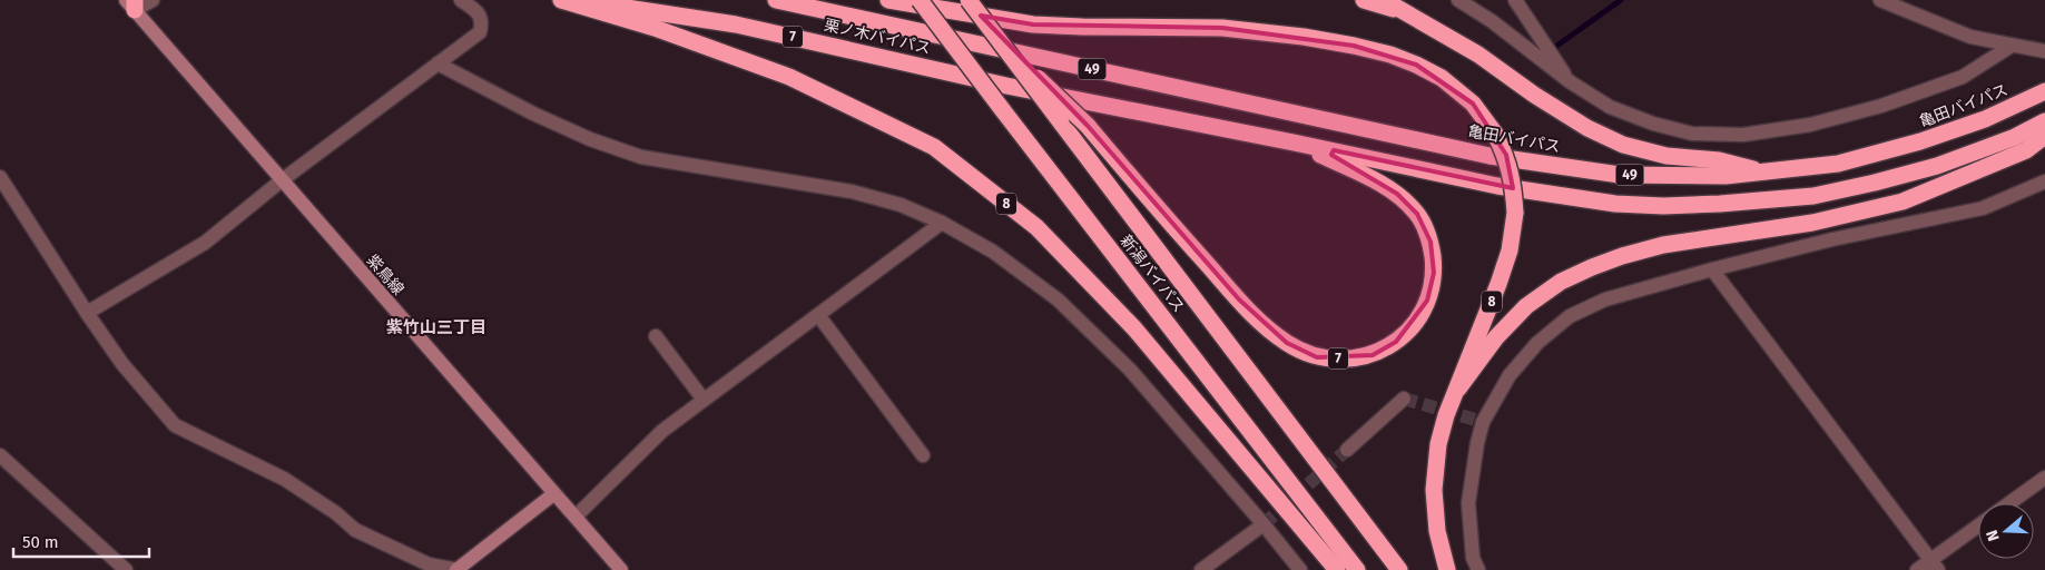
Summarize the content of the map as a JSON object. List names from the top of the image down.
{
  "streets": {
    "highway": [
      "7",
      "栗ノ木バイパス",
      "49",
      "亀田バイパス",
      "8",
      "新潟バイパス"
    ],
    "street": ["紫鳥線"]
  },
  "crossings": [
    ["7", "栗ノ木バイパス"],
    ["7", "49"],
    ["7", "新潟バイパス"],
    ["栗ノ木バイパス", "49"],
    ["栗ノ木バイパス", "亀田バイパス"]
  ],
  "districts": ["紫竹山三丁目"],
  "scale_bar": "50 m",
  "north": "left"
}
